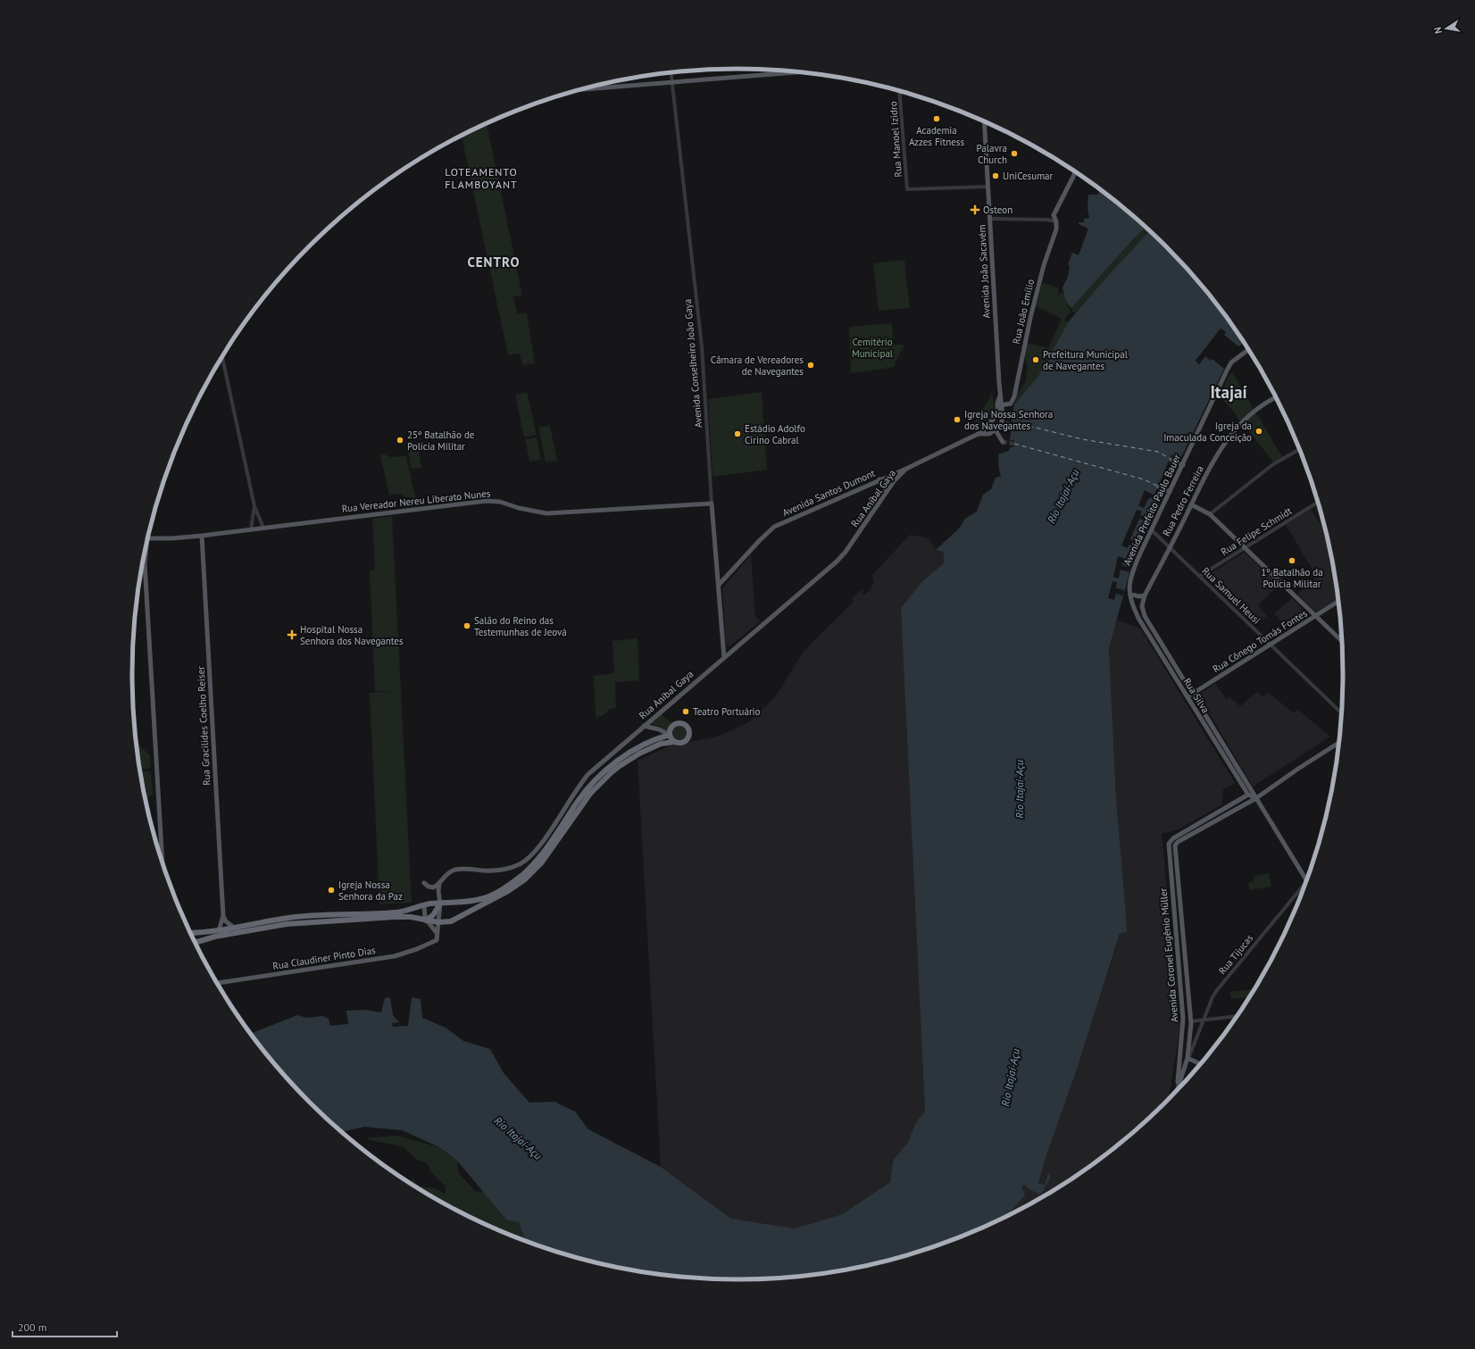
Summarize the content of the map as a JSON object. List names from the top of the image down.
{
  "streets": {
    "main road": [
      "Avenida João Sacavém",
      "Rua João Emílio",
      "Avenida Conselheiro João Gaya",
      "Avenida Santos Dumont",
      "Rua Aníbal Gaya",
      "Rua Vereador Nereu Liberato Nunes",
      "Rua Pedro Ferreira",
      "Avenida Prefeito Paulo Bauer",
      "Rua Cônego Tomás Fontes",
      "Rua Silva",
      "Rua Gracilides Coelho Reiser",
      "Avenida Coronel Eugênio Müller",
      "Rua Claudiner Pinto Dias"
    ],
    "street": [
      "Rua Manoel Izidro",
      "Rua Felipe Schmidt",
      "Rua Samuel Heusi",
      "Rua Tijucas"
    ]
  },
  "crossings": [
    ["Rua Manoel Izidro", "Avenida João Sacavém"],
    ["Avenida João Sacavém", "Rua João Emílio"],
    ["Avenida João Sacavém", "Avenida Santos Dumont"],
    ["Avenida Conselheiro João Gaya", "Avenida Santos Dumont"],
    ["Avenida Conselheiro João Gaya", "Rua Aníbal Gaya"],
    ["Avenida Conselheiro João Gaya", "Rua Vereador Nereu Liberato Nunes"],
    ["Avenida Santos Dumont", "Rua Aníbal Gaya"],
    ["Rua Vereador Nereu Liberato Nunes", "Rua Gracilides Coelho Reiser"],
    ["Rua Pedro Ferreira", "Rua Samuel Heusi"],
    ["Rua Pedro Ferreira", "Rua Silva"],
    ["Avenida Prefeito Paulo Bauer", "Rua Samuel Heusi"],
    ["Avenida Prefeito Paulo Bauer", "Rua Silva"],
    ["Rua Felipe Schmidt", "Rua Samuel Heusi"],
    ["Rua Samuel Heusi", "Rua Cônego Tomás Fontes"],
    ["Rua Cônego Tomás Fontes", "Rua Silva"],
    ["Rua Silva", "Avenida Coronel Eugênio Müller"],
    ["Rua Tijucas", "Avenida Coronel Eugênio Müller"]
  ],
  "districts": ["LOTEAMENTO FLAMBOYANT", "CENTRO", "Itajaí"],
  "water": ["Rio Itajaí-Açu"],
  "parks": ["Cemitério Municipal"],
  "places": {
    "other": [
      "Academia Azzes Fitness",
      "Palavra Church",
      "UniCesumar",
      "Prefeitura Municipal de Navegantes",
      "Câmara de Vereadores de Navegantes",
      "Igreja Nossa Senhora dos Navegantes",
      "Igreja da Imaculada Conceição",
      "Estádio Adolfo Cirino Cabral",
      "25º Batalhão de Polícia Militar",
      "1º Batalhão da Polícia Militar",
      "Salão do Reino das Testemunhas de Jeová",
      "Teatro Portuário",
      "Igreja Nossa Senhora da Paz"
    ],
    "health": ["Osteon", "Hospital Nossa Senhora dos Navegantes"]
  },
  "scale_bar": "200 m",
  "north": "left"
}
